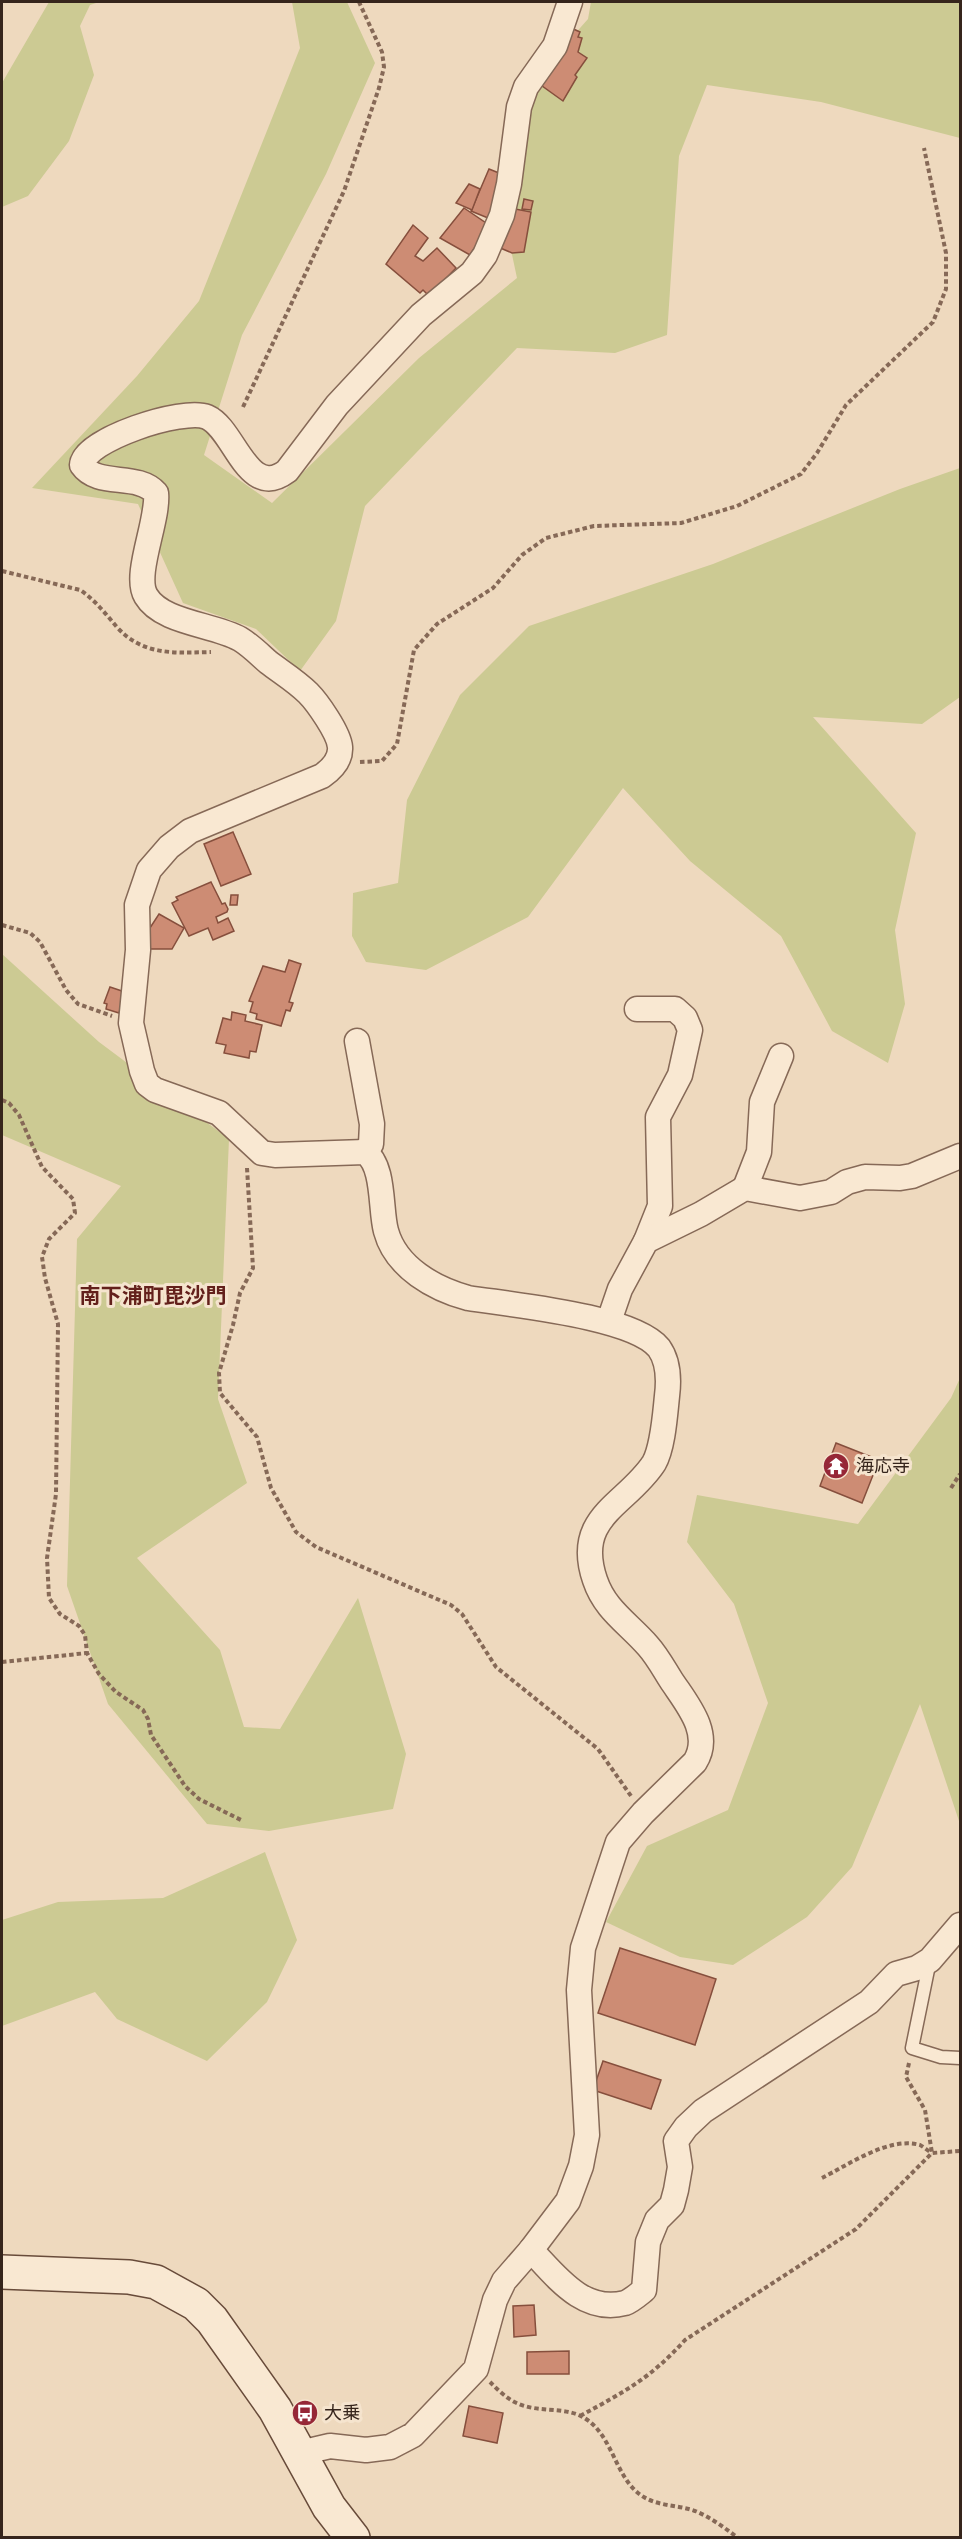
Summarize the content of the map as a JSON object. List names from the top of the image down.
{
  "districts": ["南下浦町毘沙門"],
  "places": {
    "temple": ["海応寺"],
    "bus stop": ["大乗"]
  }
}
